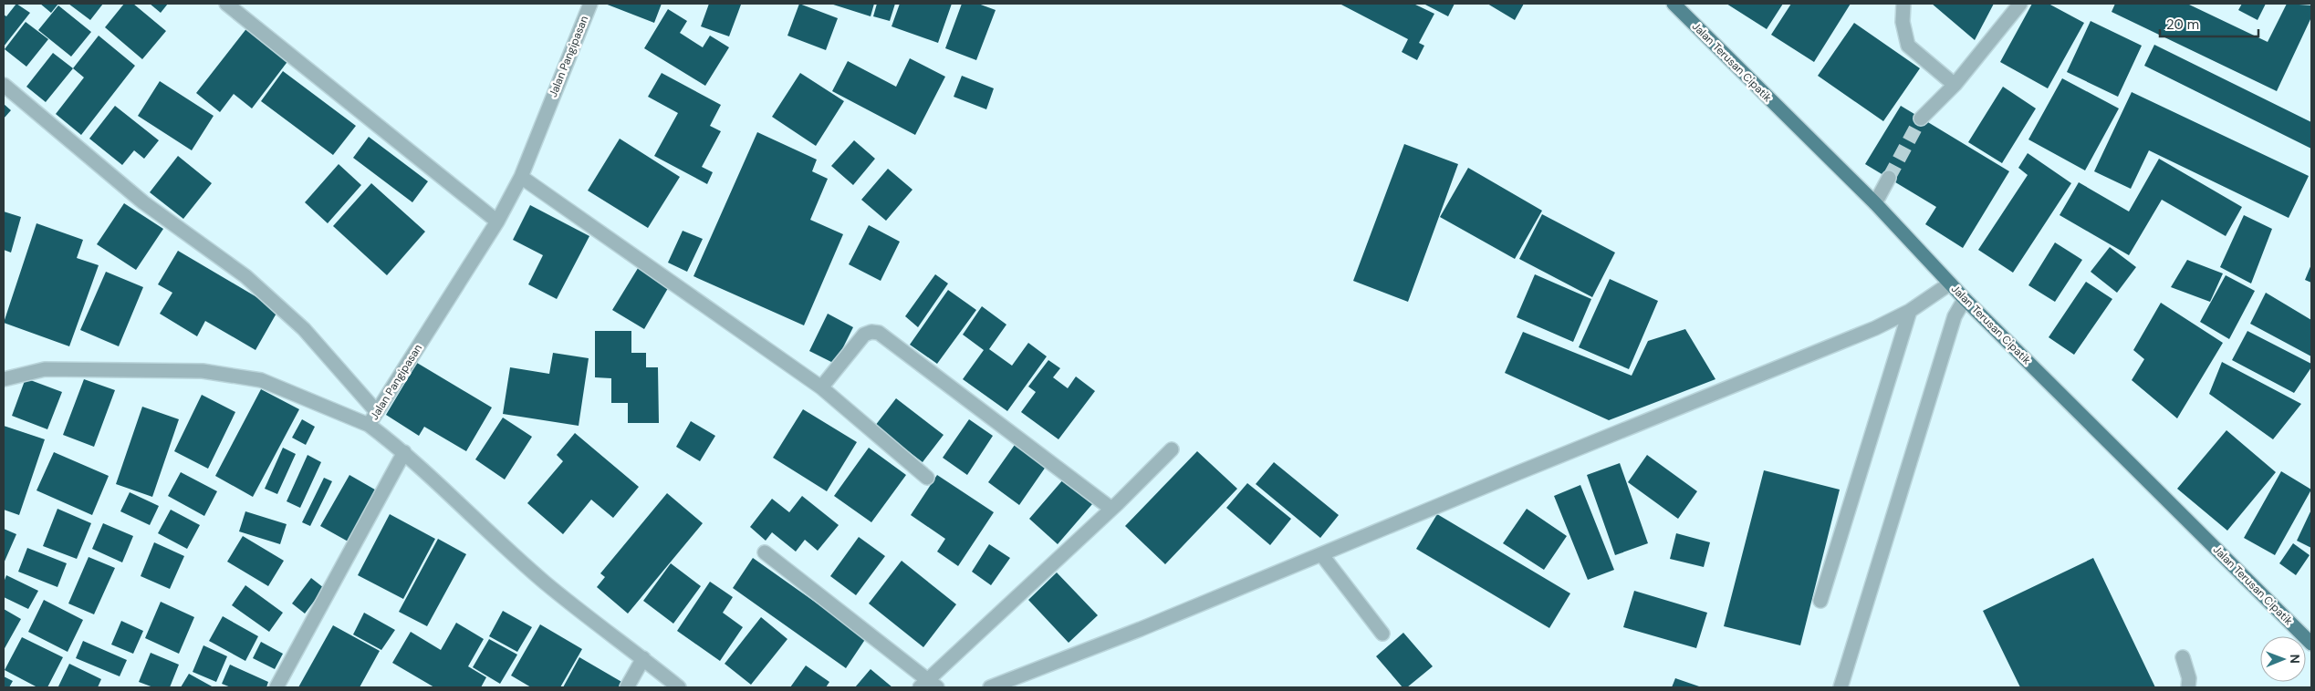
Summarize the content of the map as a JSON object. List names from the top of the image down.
{
  "streets": {
    "main road": ["Jalan Terusan Cipatik"],
    "street": ["Jalan Pangipasan"]
  },
  "scale_bar": "20 m",
  "north": "right"
}
